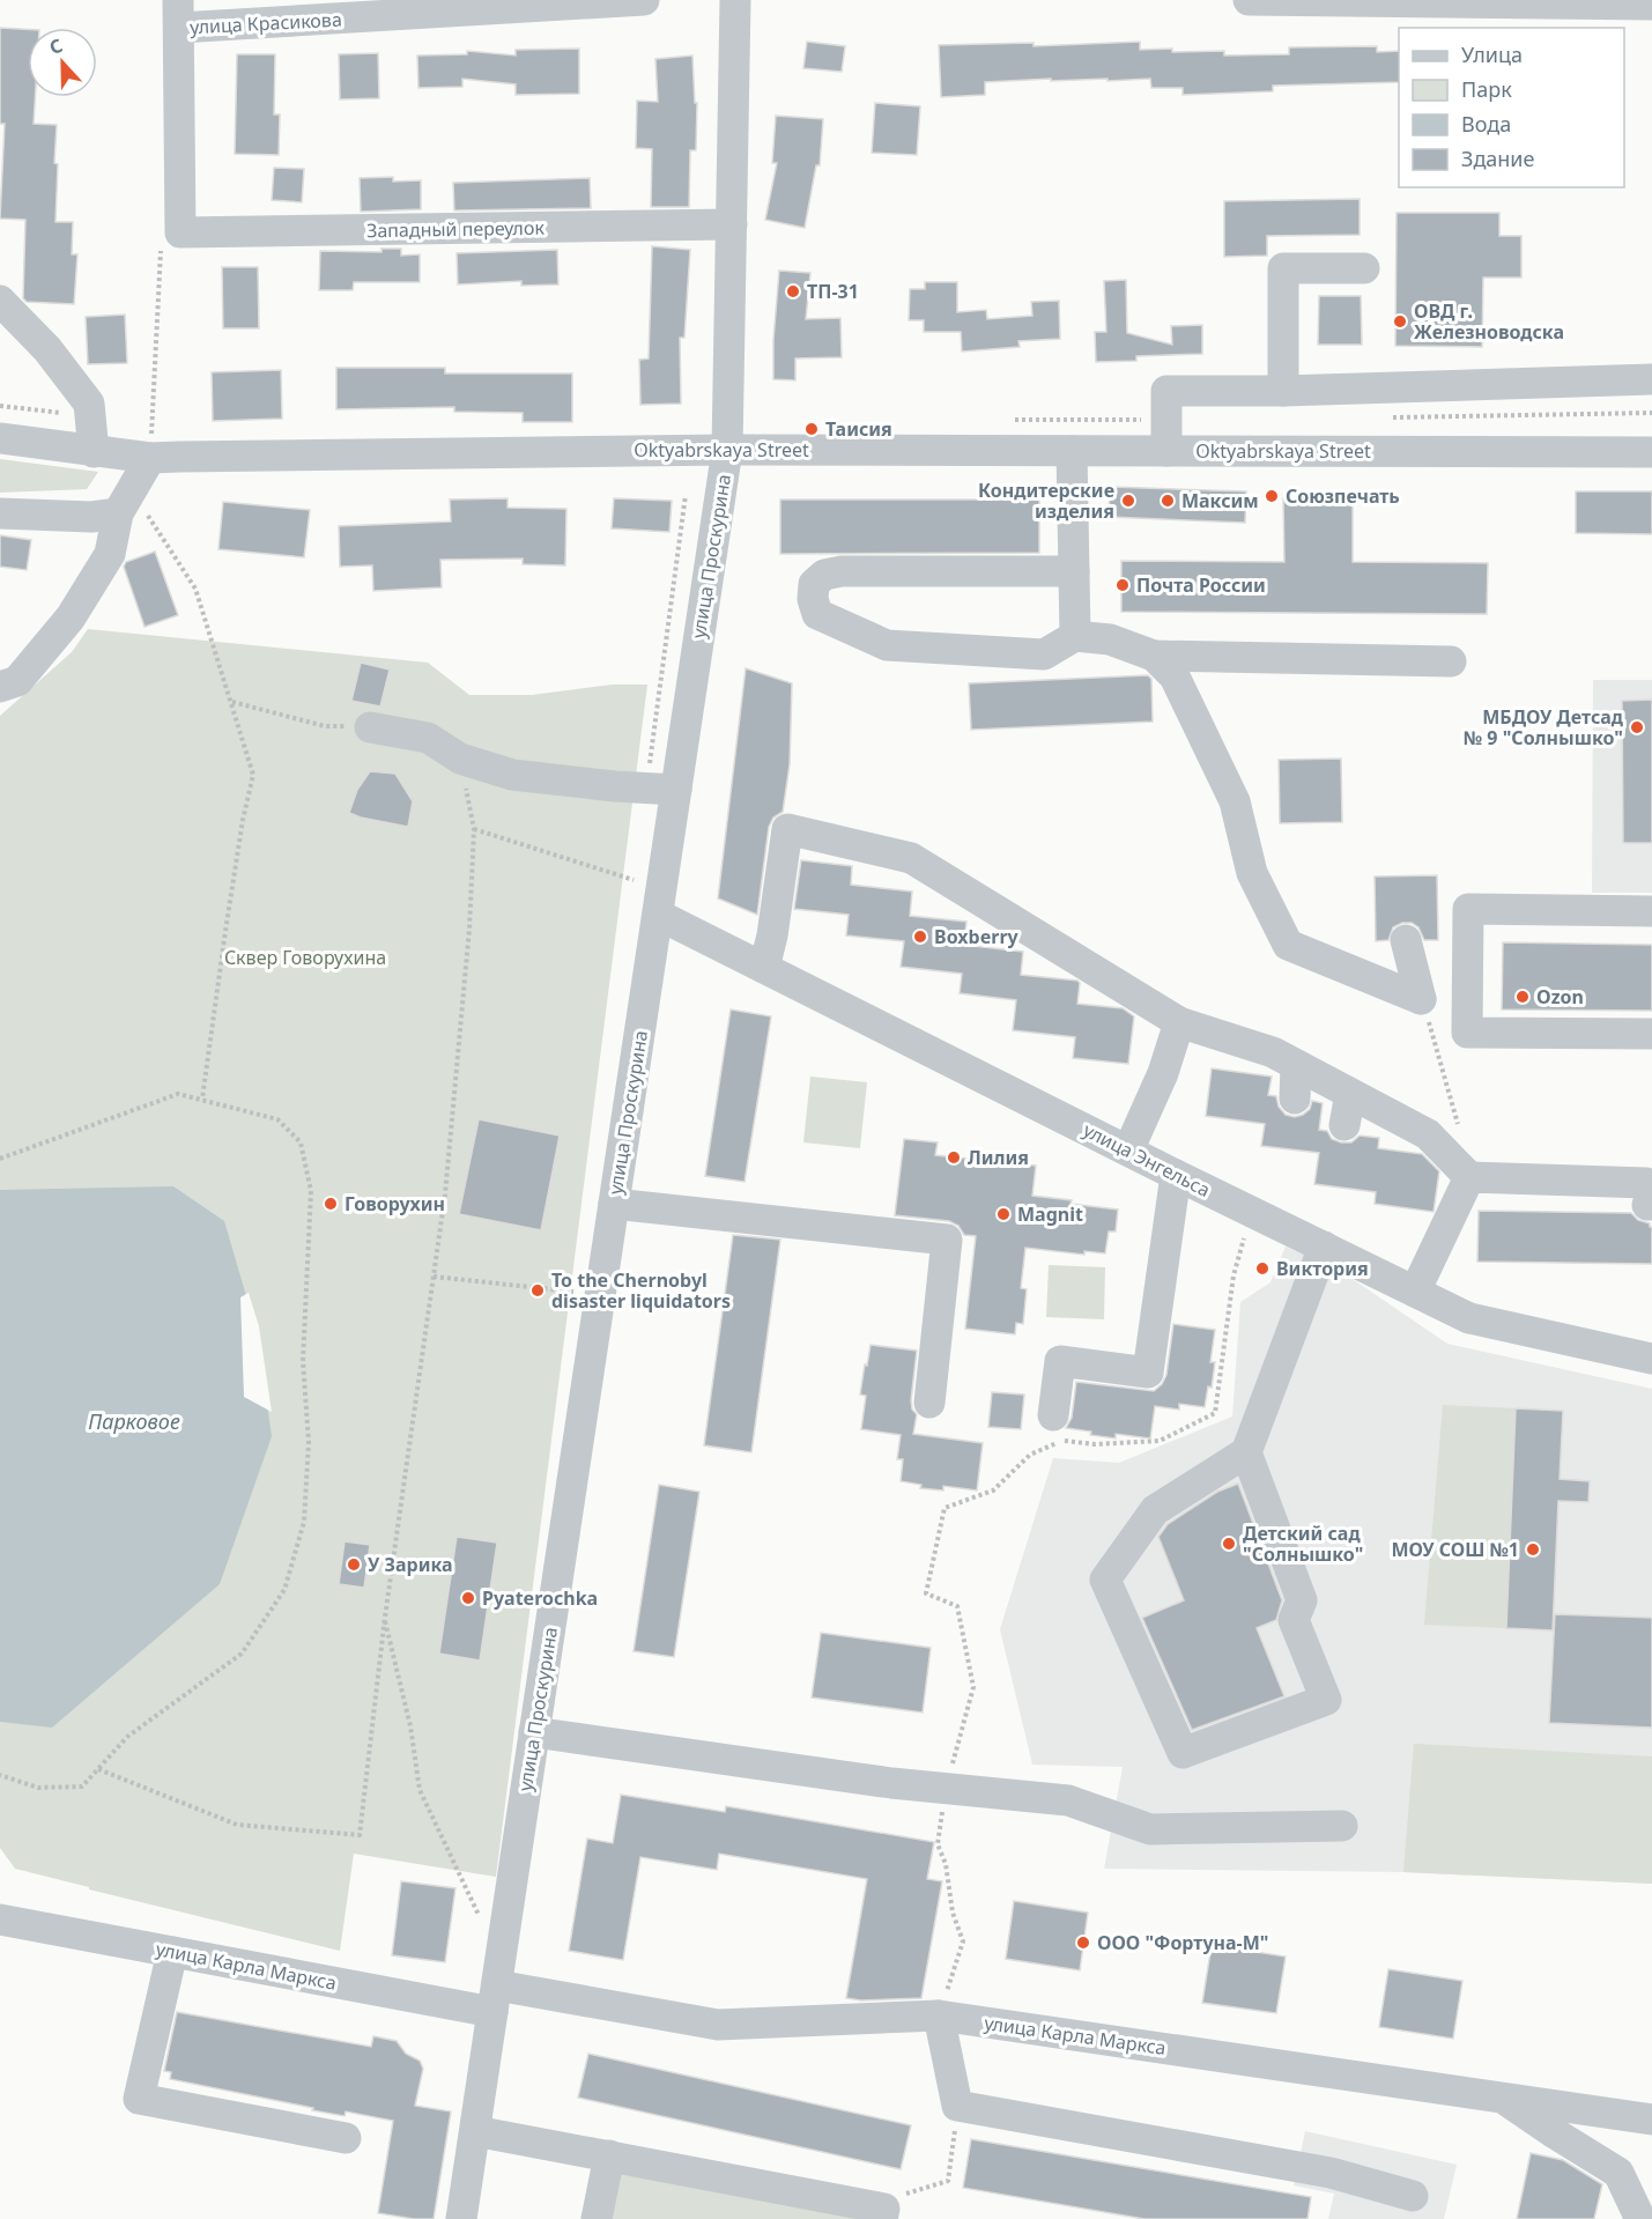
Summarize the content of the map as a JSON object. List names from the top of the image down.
{
  "streets": {
    "street": [
      "улица Красикова",
      "Западный переулок",
      "Oktyabrskaya Street",
      "улица Проскурина",
      "улица Энгельса",
      "улица Карла Маркса"
    ]
  },
  "crossings": [
    ["Западный переулок", "улица Проскурина"],
    ["Oktyabrskaya Street", "улица Проскурина"],
    ["улица Проскурина", "улица Энгельса"],
    ["улица Проскурина", "улица Карла Маркса"]
  ],
  "water": ["Парковое"],
  "parks": ["Сквер Говорухина"],
  "places": [
    "ТП-31",
    "ОВД г. Железноводска",
    "Таисия",
    "Союзпечать",
    "Кондитерские изделия",
    "Максим",
    "Почта России",
    "МБДОУ Детсад № 9 \"Солнышко\"",
    "Boxberry",
    "Ozon",
    "Лилия",
    "Говорухин",
    "Magnit",
    "Виктория",
    "To the Chernobyl disaster liquidators",
    "Детский сад \"Солнышко\"",
    "МОУ СОШ №1",
    "У Зарика",
    "Pyaterochka",
    "ООО \"Фортуна-М\""
  ],
  "legend": [
    "Улица",
    "Парк",
    "Вода",
    "Здание"
  ],
  "north": "top"
}
